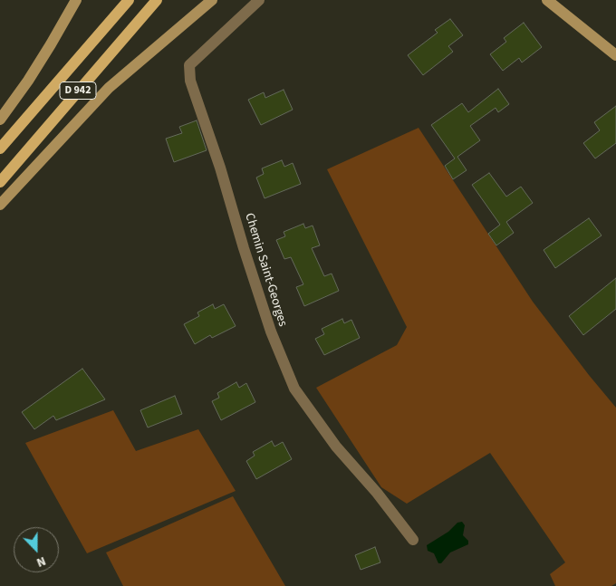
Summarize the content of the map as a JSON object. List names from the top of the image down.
{
  "streets": {
    "main road": ["D 942"],
    "street": ["Chemin Saint-Georges"]
  },
  "north": "bottom"
}
